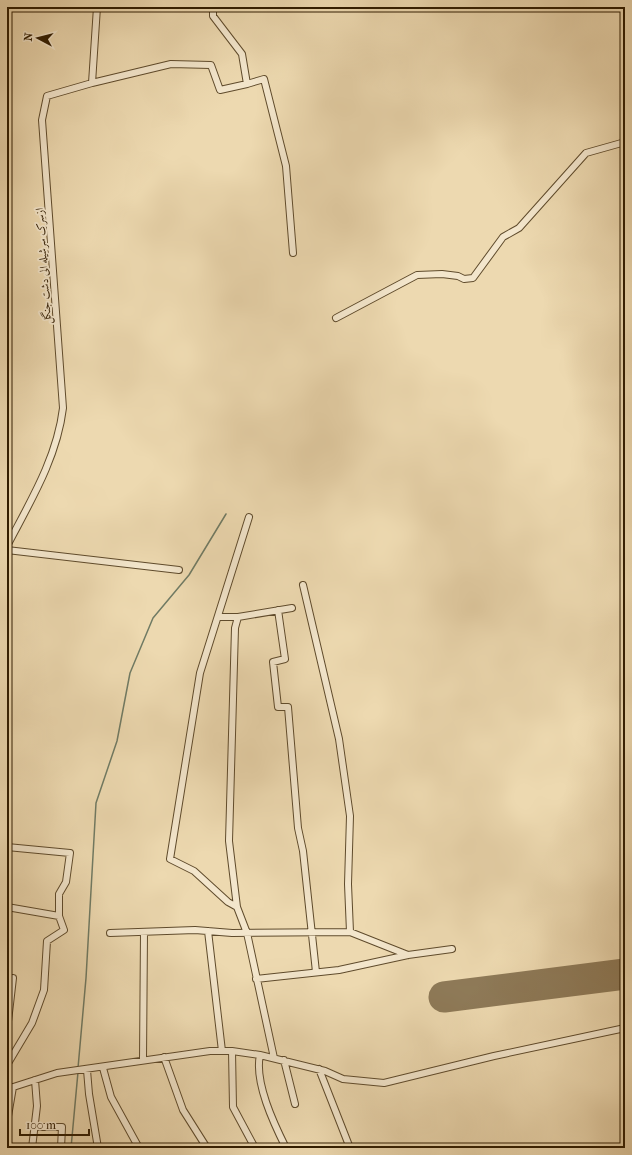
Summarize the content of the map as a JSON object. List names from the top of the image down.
{
  "streets": {
    "street": ["ازسرک سرشیله الی دشت جنگل"]
  },
  "scale_bar": "100 m",
  "north": "left"
}
